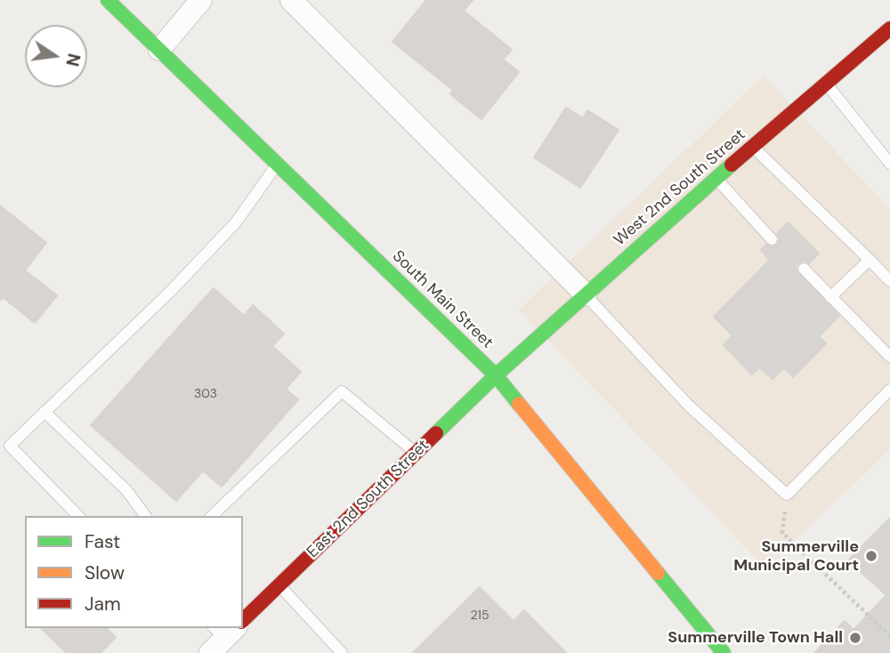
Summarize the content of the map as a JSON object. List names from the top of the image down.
{
  "streets": {
    "main road": ["West 2nd South Street", "South Main Street", "East 2nd South Street"]
  },
  "crossings": [
    ["West 2nd South Street", "South Main Street"],
    ["West 2nd South Street", "East 2nd South Street"],
    ["South Main Street", "East 2nd South Street"]
  ],
  "places": ["Summerville Municipal Court", "Summerville Town Hall"],
  "house_numbers": ["303", "215"],
  "legend": ["Fast", "Slow", "Jam"],
  "north": "right"
}
